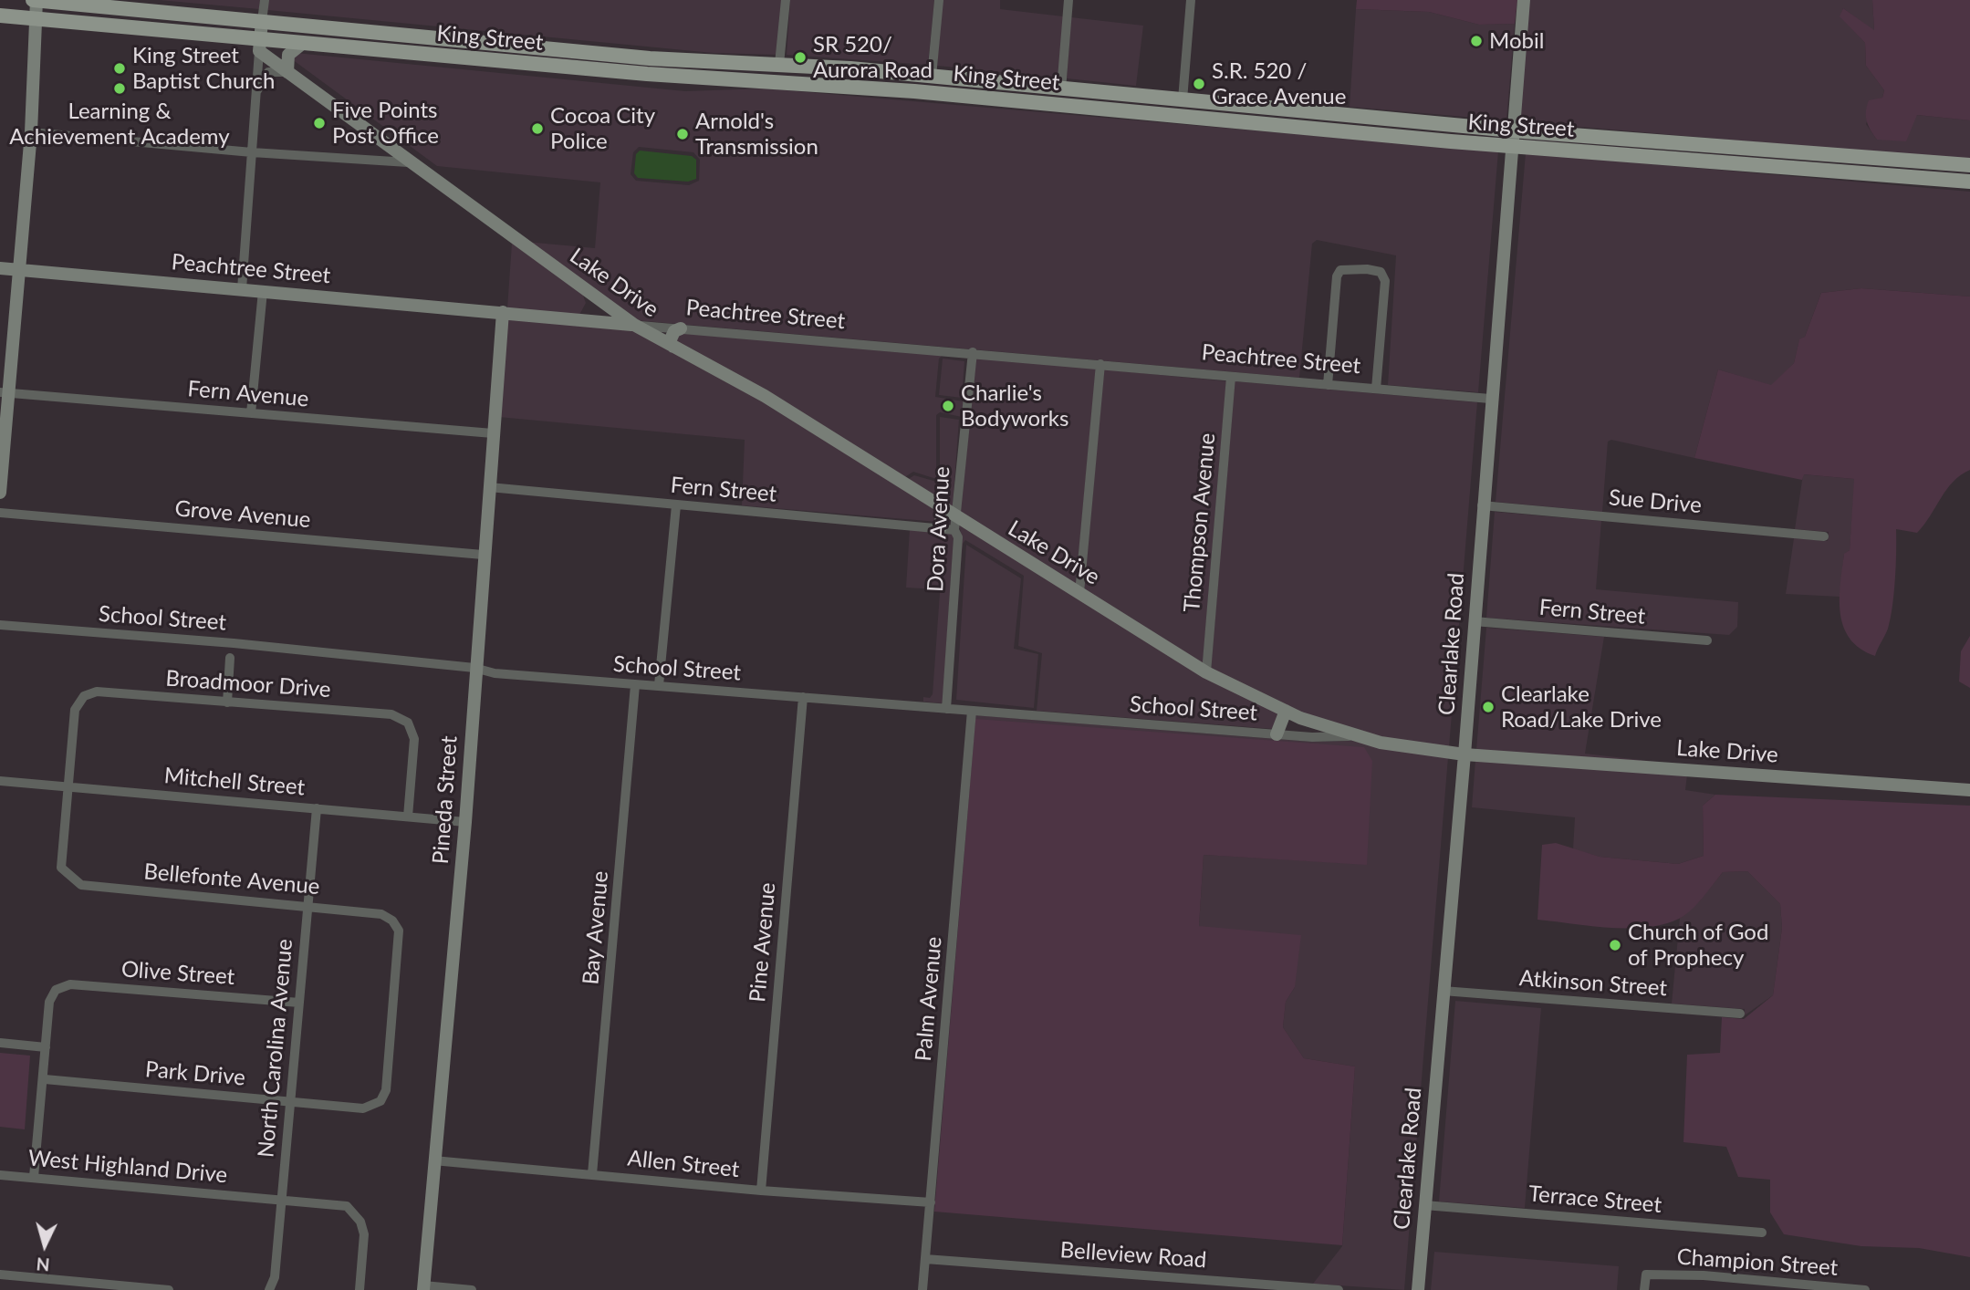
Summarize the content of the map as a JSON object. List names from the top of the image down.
{
  "streets": {
    "main road": ["King Street"],
    "street": [
      "Peachtree Street",
      "Lake Drive",
      "Fern Avenue",
      "Fern Street",
      "Sue Drive",
      "Grove Avenue",
      "Thompson Avenue",
      "Dora Avenue",
      "School Street",
      "Clearlake Road",
      "Broadmoor Drive",
      "Mitchell Street",
      "Pineda Street",
      "Bellefonte Avenue",
      "Bay Avenue",
      "Pine Avenue",
      "Olive Street",
      "Atkinson Street",
      "Palm Avenue",
      "North Carolina Avenue",
      "Park Drive",
      "Allen Street",
      "West Highland Drive",
      "Terrace Street",
      "Belleview Road",
      "Champion Street"
    ]
  },
  "crossings": [
    ["King Street", "Lake Drive"],
    ["King Street", "Clearlake Road"],
    ["Peachtree Street", "Lake Drive"],
    ["Peachtree Street", "Thompson Avenue"],
    ["Peachtree Street", "Dora Avenue"],
    ["Peachtree Street", "Clearlake Road"],
    ["Peachtree Street", "Pineda Street"],
    ["Lake Drive", "Fern Street"],
    ["Lake Drive", "Thompson Avenue"],
    ["Lake Drive", "Dora Avenue"],
    ["Lake Drive", "School Street"],
    ["Lake Drive", "Clearlake Road"],
    ["Fern Avenue", "Pineda Street"],
    ["Fern Street", "Dora Avenue"],
    ["Fern Street", "Clearlake Road"],
    ["Fern Street", "Pineda Street"],
    ["Sue Drive", "Clearlake Road"],
    ["Grove Avenue", "Pineda Street"],
    ["Dora Avenue", "School Street"],
    ["School Street", "Pineda Street"],
    ["School Street", "Bay Avenue"],
    ["School Street", "Pine Avenue"],
    ["School Street", "Palm Avenue"],
    ["Clearlake Road", "Atkinson Street"],
    ["Clearlake Road", "Terrace Street"],
    ["Broadmoor Drive", "Mitchell Street"],
    ["Broadmoor Drive", "Bellefonte Avenue"],
    ["Mitchell Street", "Pineda Street"],
    ["Mitchell Street", "Bellefonte Avenue"],
    ["Mitchell Street", "North Carolina Avenue"],
    ["Pineda Street", "Allen Street"],
    ["Bellefonte Avenue", "North Carolina Avenue"],
    ["Bellefonte Avenue", "Park Drive"],
    ["Bay Avenue", "Allen Street"],
    ["Pine Avenue", "Allen Street"],
    ["Olive Street", "North Carolina Avenue"],
    ["Palm Avenue", "Allen Street"],
    ["Palm Avenue", "Belleview Road"],
    ["North Carolina Avenue", "Park Drive"],
    ["North Carolina Avenue", "West Highland Drive"]
  ],
  "places": [
    "Mobil",
    "SR 520/ Aurora Road",
    "King Street Baptist Church",
    "S.R. 520 / Grace Avenue",
    "Learning & Achievement Academy",
    "Five Points Post Office",
    "Cocoa City Police",
    "Arnold's Transmission",
    "Charlie's Bodyworks",
    "Clearlake Road/Lake Drive",
    "Church of God of Prophecy"
  ],
  "north": "bottom"
}
